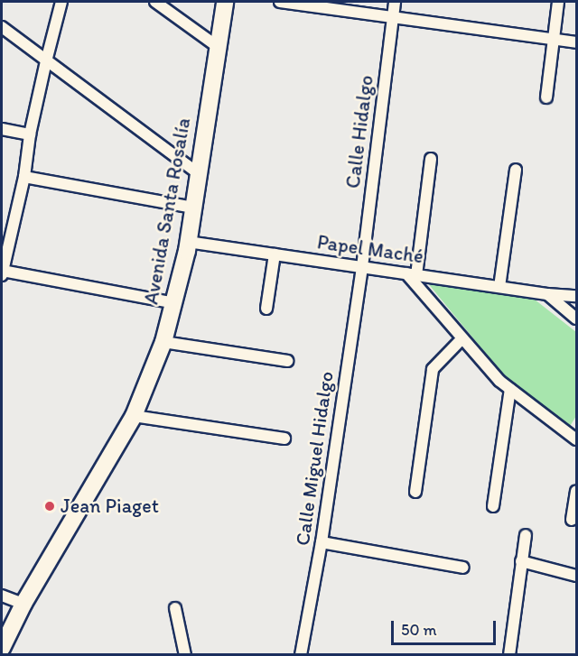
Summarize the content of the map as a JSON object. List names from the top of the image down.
{
  "streets": {
    "street": [
      "Calle Hidalgo",
      "Avenida Santa Rosalía",
      "Papel Maché",
      "Calle Miguel Hidalgo"
    ]
  },
  "crossings": [
    ["Calle Hidalgo", "Papel Maché"],
    ["Calle Hidalgo", "Calle Miguel Hidalgo"],
    ["Avenida Santa Rosalía", "Papel Maché"],
    ["Papel Maché", "Calle Miguel Hidalgo"]
  ],
  "places": ["Jean Piaget"],
  "scale_bar": "50 m"
}
